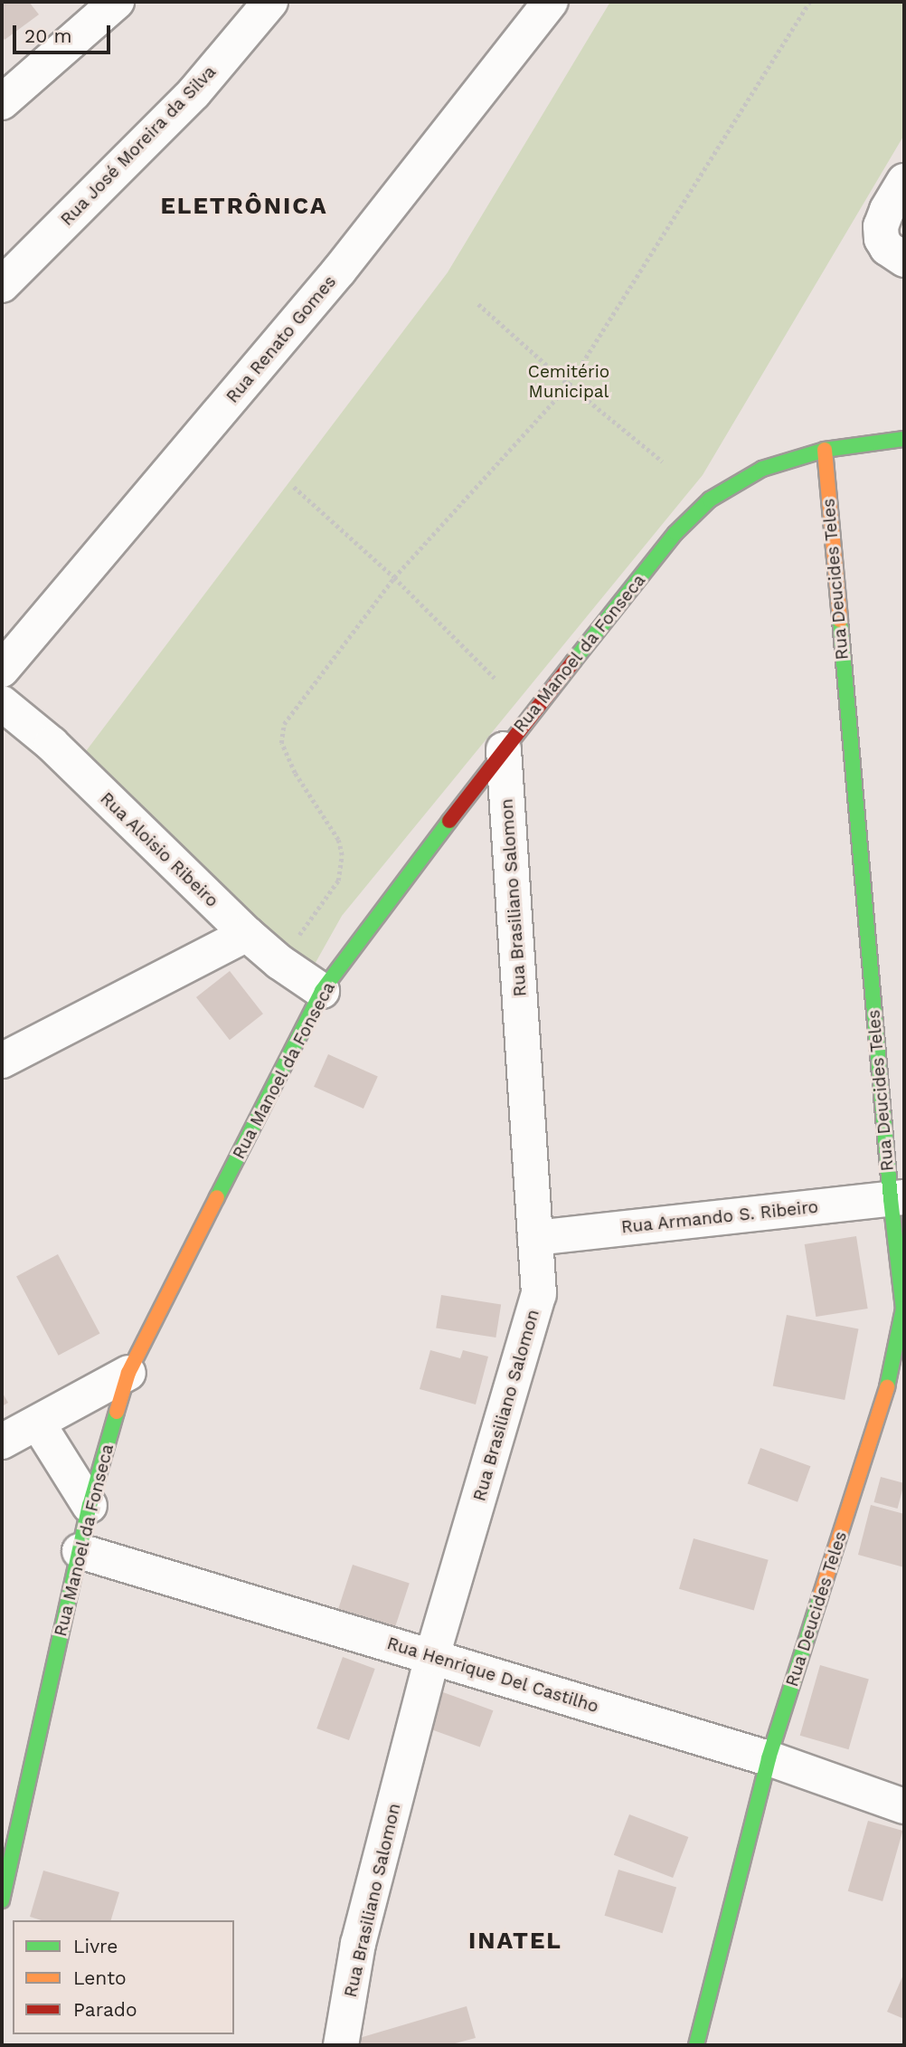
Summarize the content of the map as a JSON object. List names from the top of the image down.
{
  "streets": {
    "street": [
      "Rua José Moreira da Silva",
      "Rua Renato Gomes",
      "Rua Deucides Teles",
      "Rua Manoel da Fonseca",
      "Rua Aloisio Ribeiro",
      "Rua Brasiliano Salomon",
      "Rua Armando S. Ribeiro",
      "Rua Henrique Del Castilho"
    ]
  },
  "crossings": [
    ["Rua Deucides Teles", "Rua Manoel da Fonseca"],
    ["Rua Deucides Teles", "Rua Armando S. Ribeiro"],
    ["Rua Deucides Teles", "Rua Henrique Del Castilho"],
    ["Rua Manoel da Fonseca", "Rua Aloisio Ribeiro"],
    ["Rua Manoel da Fonseca", "Rua Brasiliano Salomon"],
    ["Rua Manoel da Fonseca", "Rua Henrique Del Castilho"],
    ["Rua Brasiliano Salomon", "Rua Armando S. Ribeiro"],
    ["Rua Brasiliano Salomon", "Rua Henrique Del Castilho"]
  ],
  "districts": ["ELETRÔNICA", "INATEL"],
  "parks": ["Cemitério Municipal"],
  "legend": ["Livre", "Lento", "Parado"],
  "scale_bar": "20 m"
}
